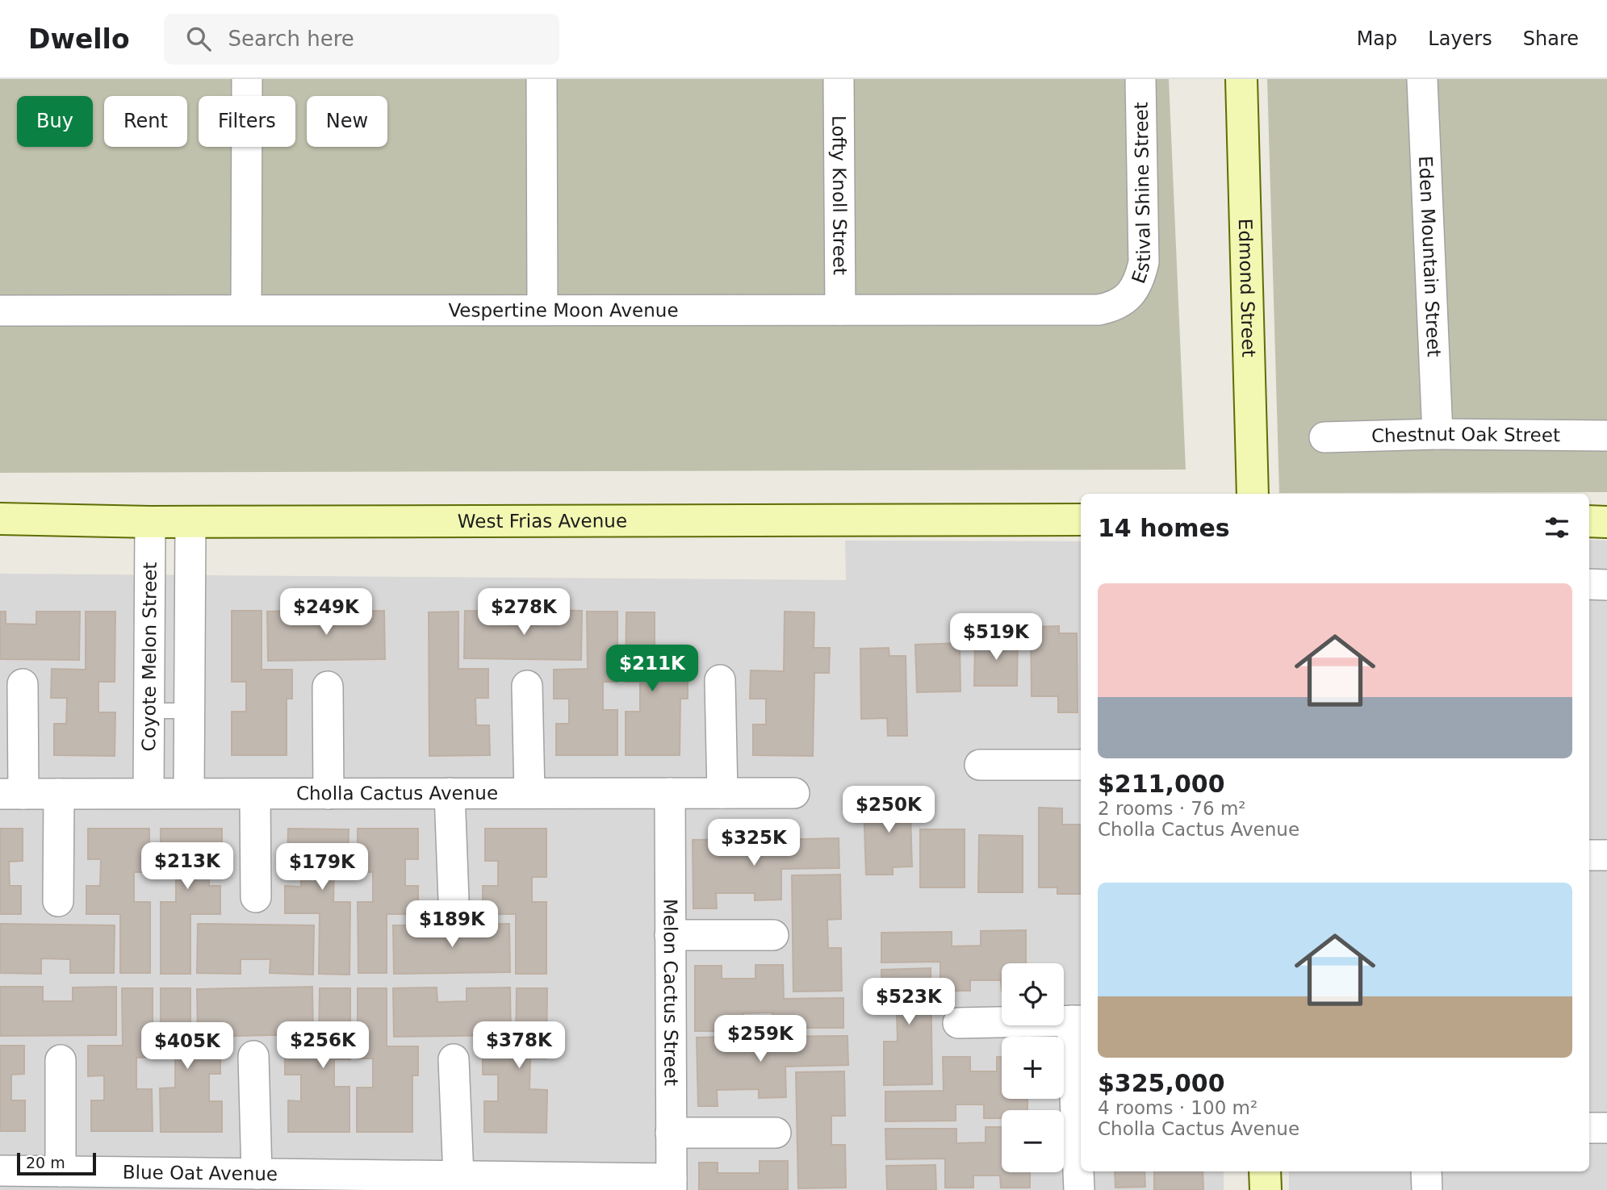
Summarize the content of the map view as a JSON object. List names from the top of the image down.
{
  "streets": {
    "street": [
      "Estival Shine Street",
      "Lofty Knoll Street",
      "Eden Mountain Street",
      "Edmond Street",
      "Vespertine Moon Avenue",
      "Chestnut Oak Street",
      "West Frias Avenue",
      "Coyote Melon Street",
      "Cholla Cactus Avenue",
      "Melon Cactus Street",
      "Blue Oat Avenue"
    ]
  },
  "crossings": [
    ["Estival Shine Street", "Vespertine Moon Avenue"],
    ["Lofty Knoll Street", "Vespertine Moon Avenue"],
    ["Eden Mountain Street", "Chestnut Oak Street"],
    ["West Frias Avenue", "Coyote Melon Street"],
    ["Coyote Melon Street", "Cholla Cactus Avenue"],
    ["Cholla Cactus Avenue", "Melon Cactus Street"],
    ["Melon Cactus Street", "Blue Oat Avenue"]
  ],
  "scale_bar": "20 m",
  "page": {
    "header": "Dwello",
    "search": "Search here",
    "nav": ["Map", "Layers", "Share"],
    "chip": [
      "Buy",
      "Rent",
      "Filters",
      "New"
    ],
    "heading": "14 homes",
    "list": [
      {
        "name": "$211,000",
        "note": "2 rooms · 76 m² · Cholla Cactus Avenue"
      },
      {
        "name": "$325,000",
        "note": "4 rooms · 100 m² · Cholla Cactus Avenue"
      }
    ],
    "price": [
      "$249K",
      "$278K",
      "$519K",
      "$211K",
      "$250K",
      "$325K",
      "$213K",
      "$179K",
      "$189K",
      "$523K",
      "$259K",
      "$256K",
      "$378K",
      "$405K"
    ],
    "map_buttons": ["+", "−"],
    "scale": "20 m"
  }
}
